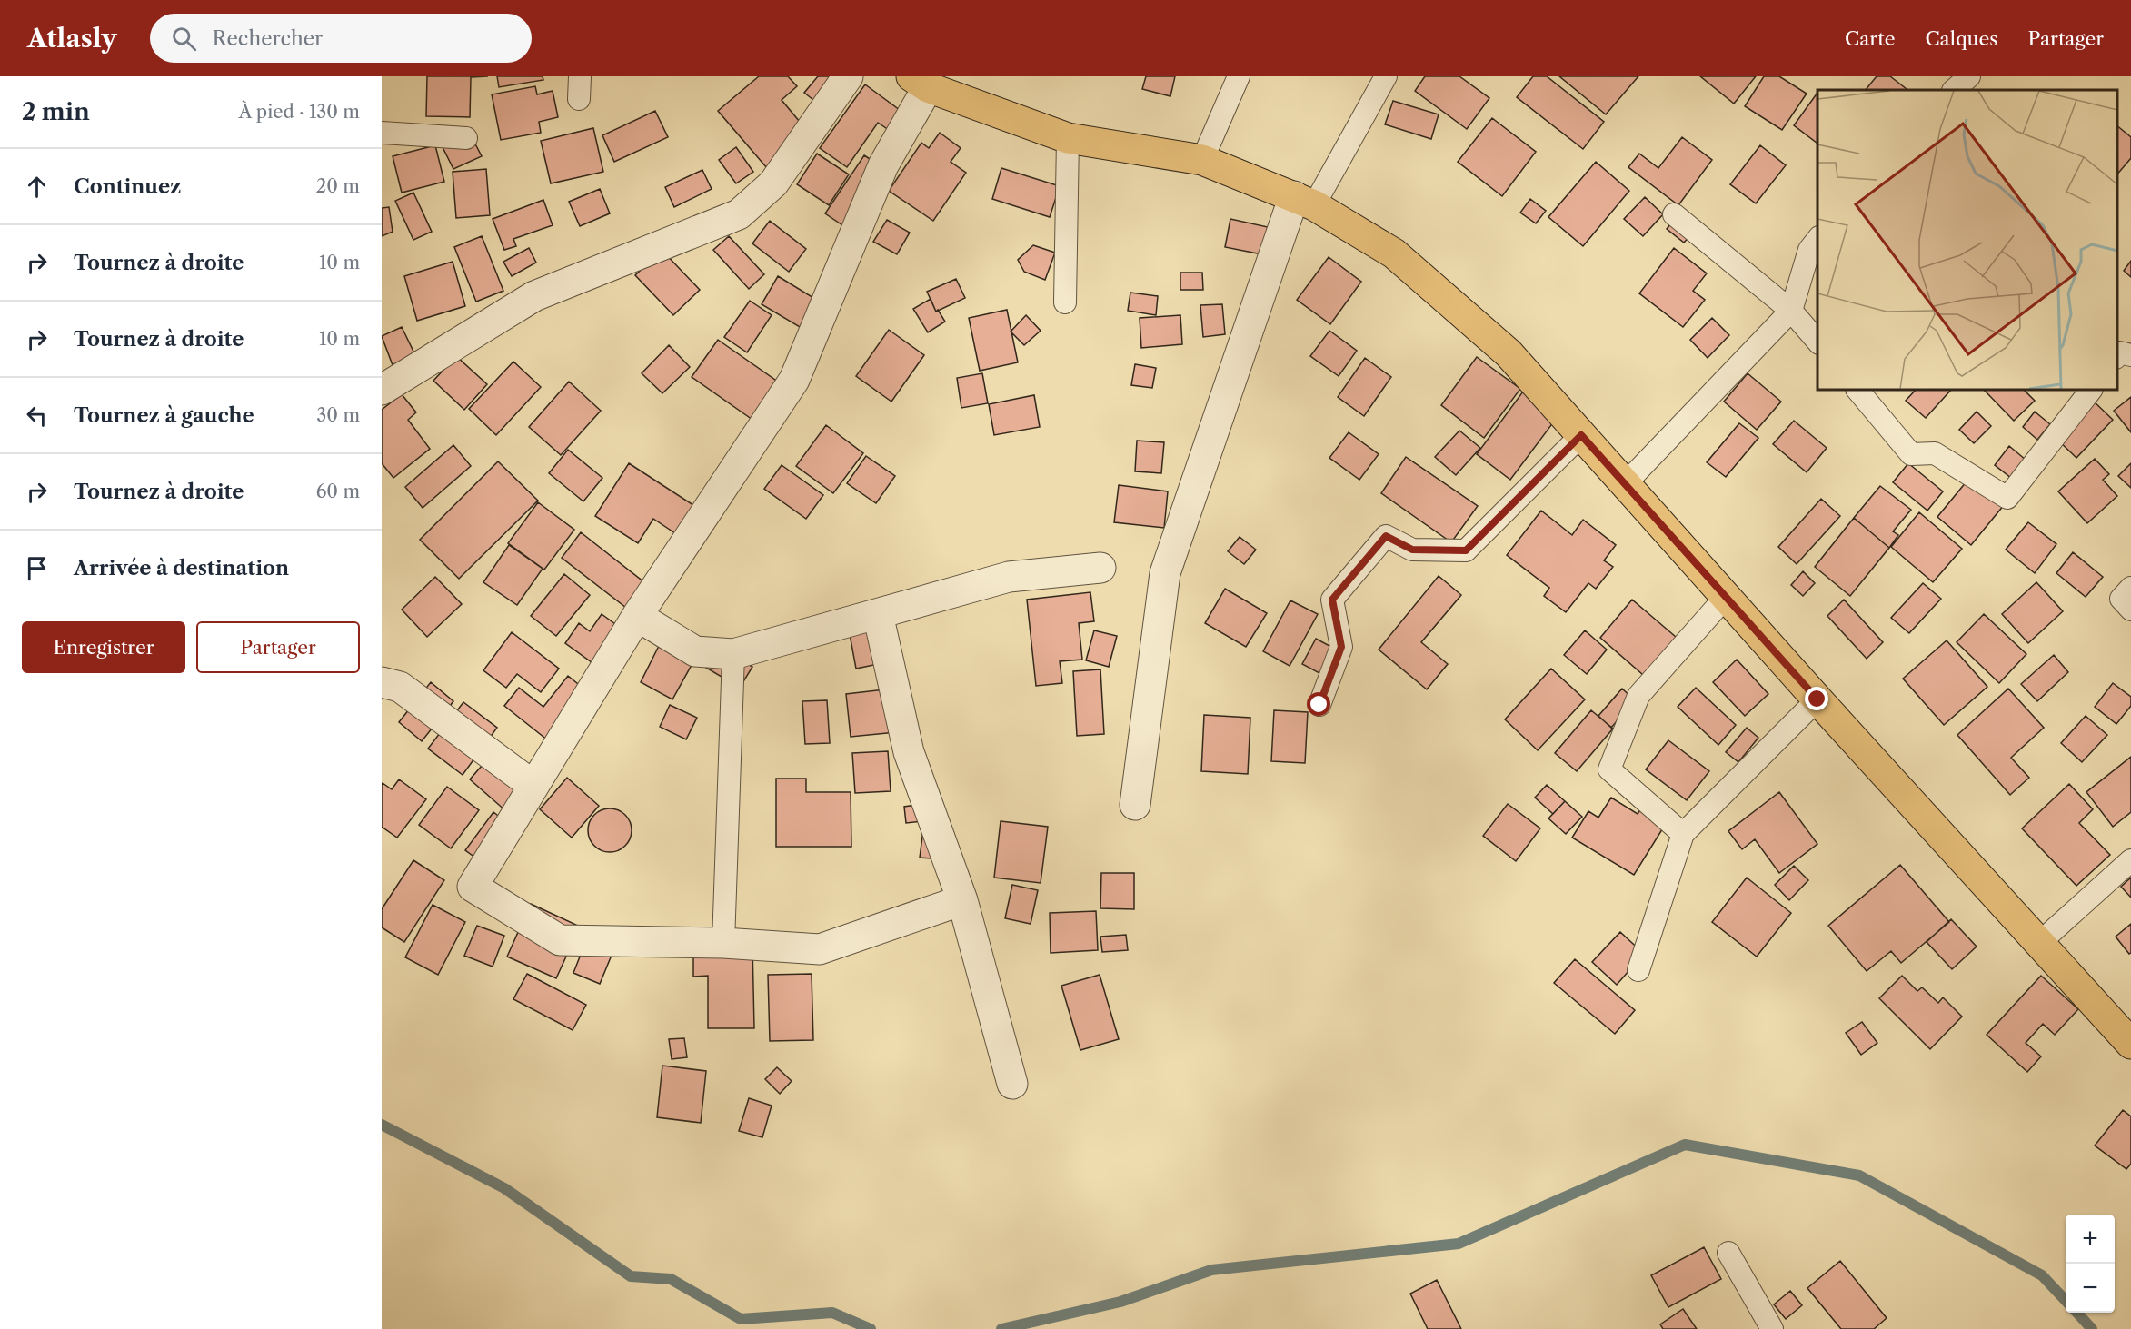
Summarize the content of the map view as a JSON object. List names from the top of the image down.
{
  "page": {
    "header": "Atlasly",
    "search": "Rechercher",
    "nav": ["Carte", "Calques", "Partager"],
    "heading": ["2 min", "À pied · 130 m"],
    "list": [
      ["Continuez", "20 m"],
      ["Tournez à droite", "10 m"],
      ["Tournez à droite", "10 m"],
      ["Tournez à gauche", "30 m"],
      ["Tournez à droite", "60 m"],
      "Arrivée à destination"
    ],
    "buttons": ["Enregistrer", "Partager"],
    "map_buttons": ["+", "−"]
  }
}
